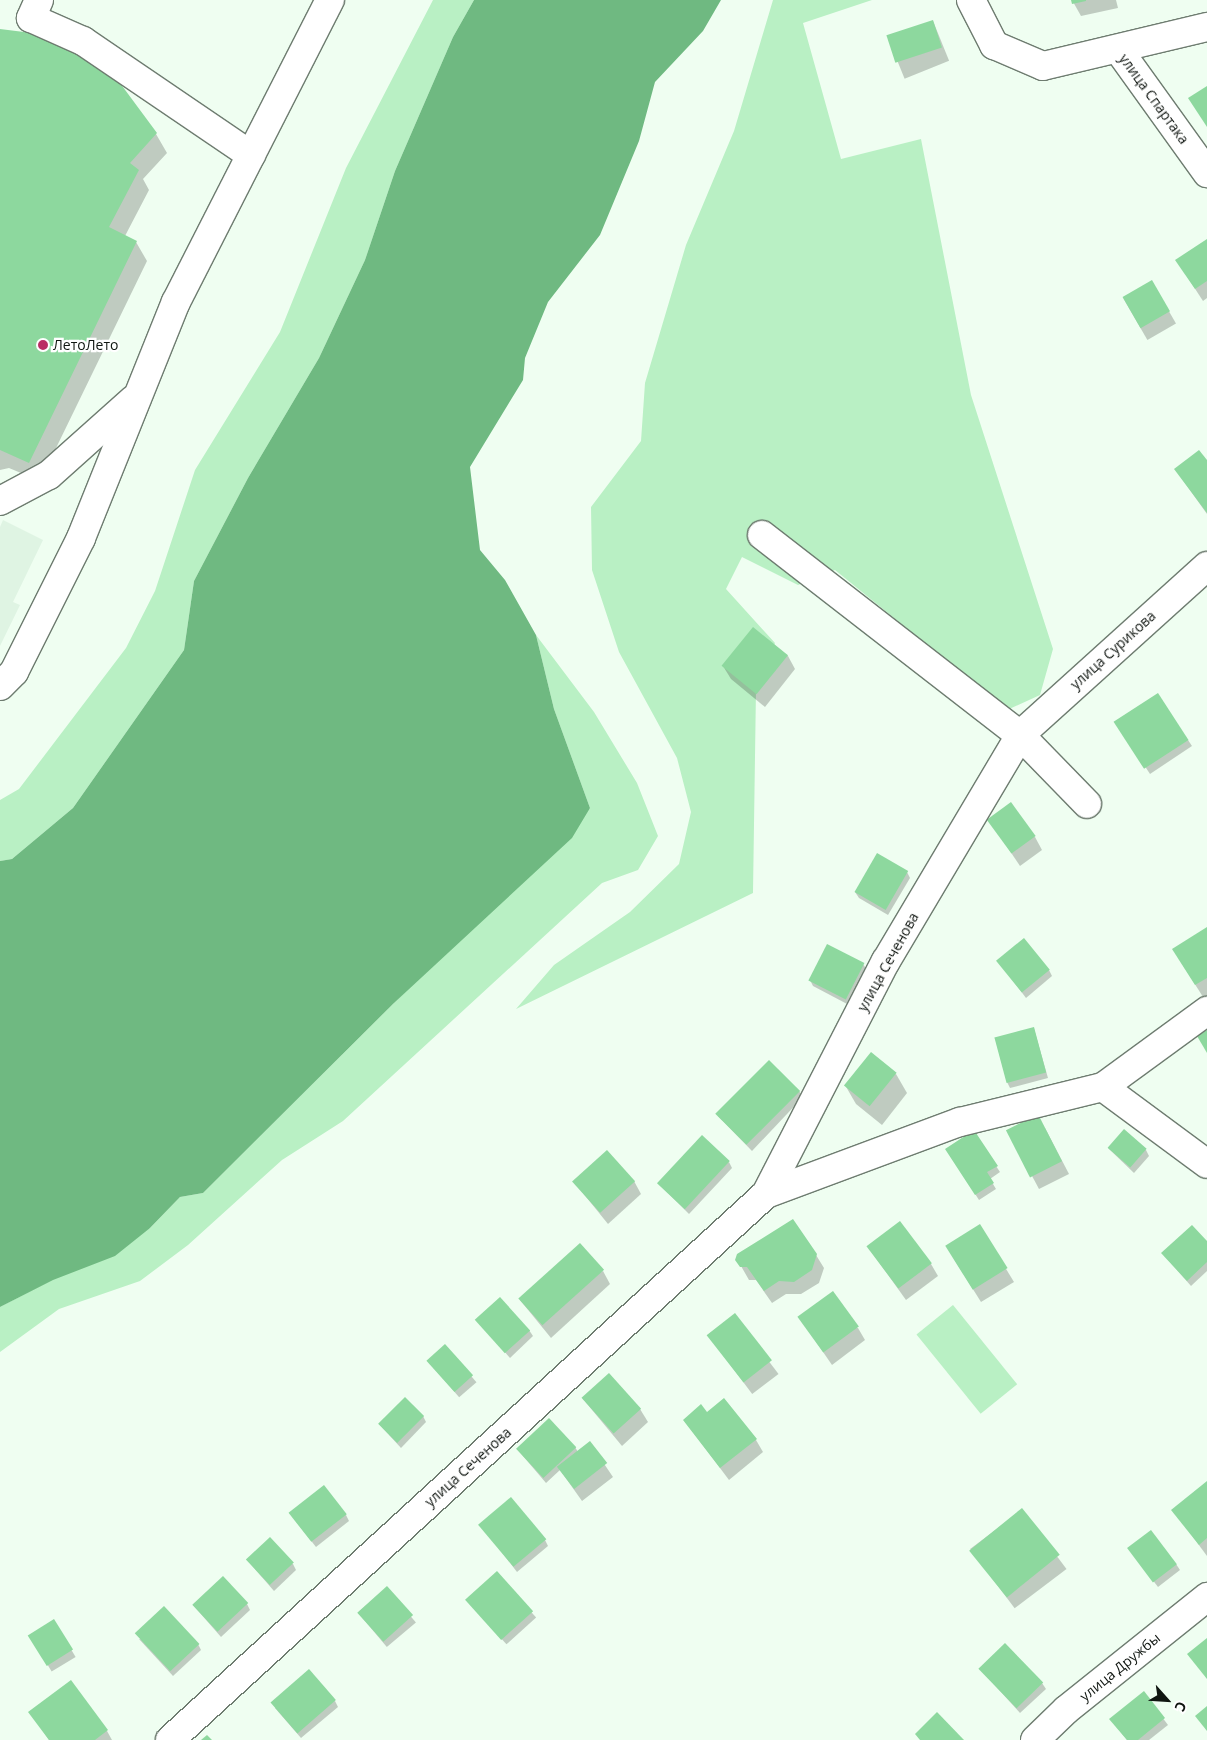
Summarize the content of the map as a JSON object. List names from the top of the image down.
{
  "streets": {
    "street": [
      "улица Спартака",
      "улица Сурикова",
      "улица Сеченова",
      "улица Дружбы"
    ]
  },
  "crossings": [
    ["улица Сурикова", "улица Сеченова"]
  ],
  "places": ["ЛетоЛето"],
  "north": "bottom right"
}
